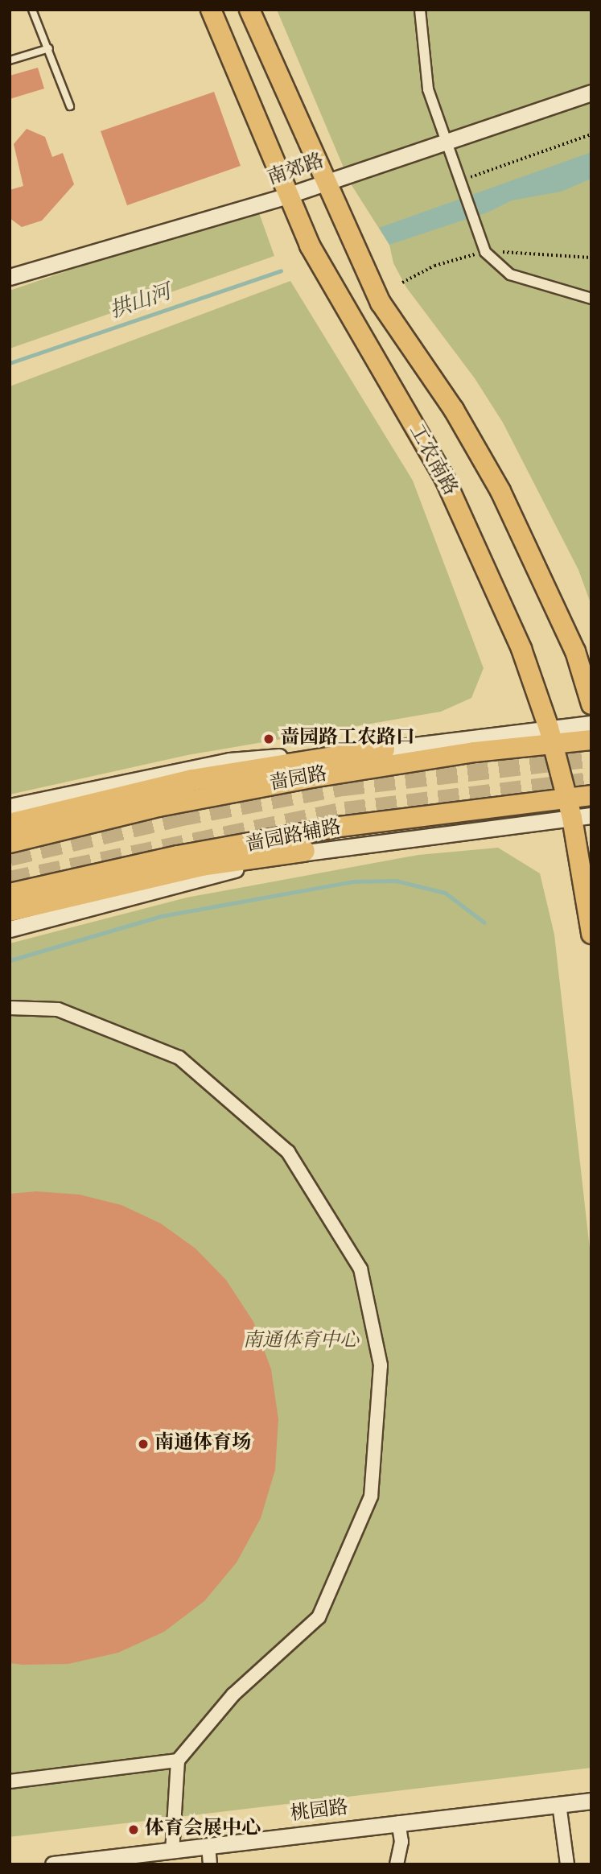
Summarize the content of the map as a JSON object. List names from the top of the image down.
{
  "streets": {
    "main road": ["工农南路", "啬园路"],
    "street": ["南郊路", "啬园路辅路", "桃园路"]
  },
  "crossings": [
    ["南郊路", "工农南路"],
    ["工农南路", "啬园路"],
    ["工农南路", "啬园路辅路"]
  ],
  "water": ["拱山河"],
  "parks": ["南通体育中心"],
  "places": ["啬园路工农路口", "南通体育场", "体育会展中心"]
}
